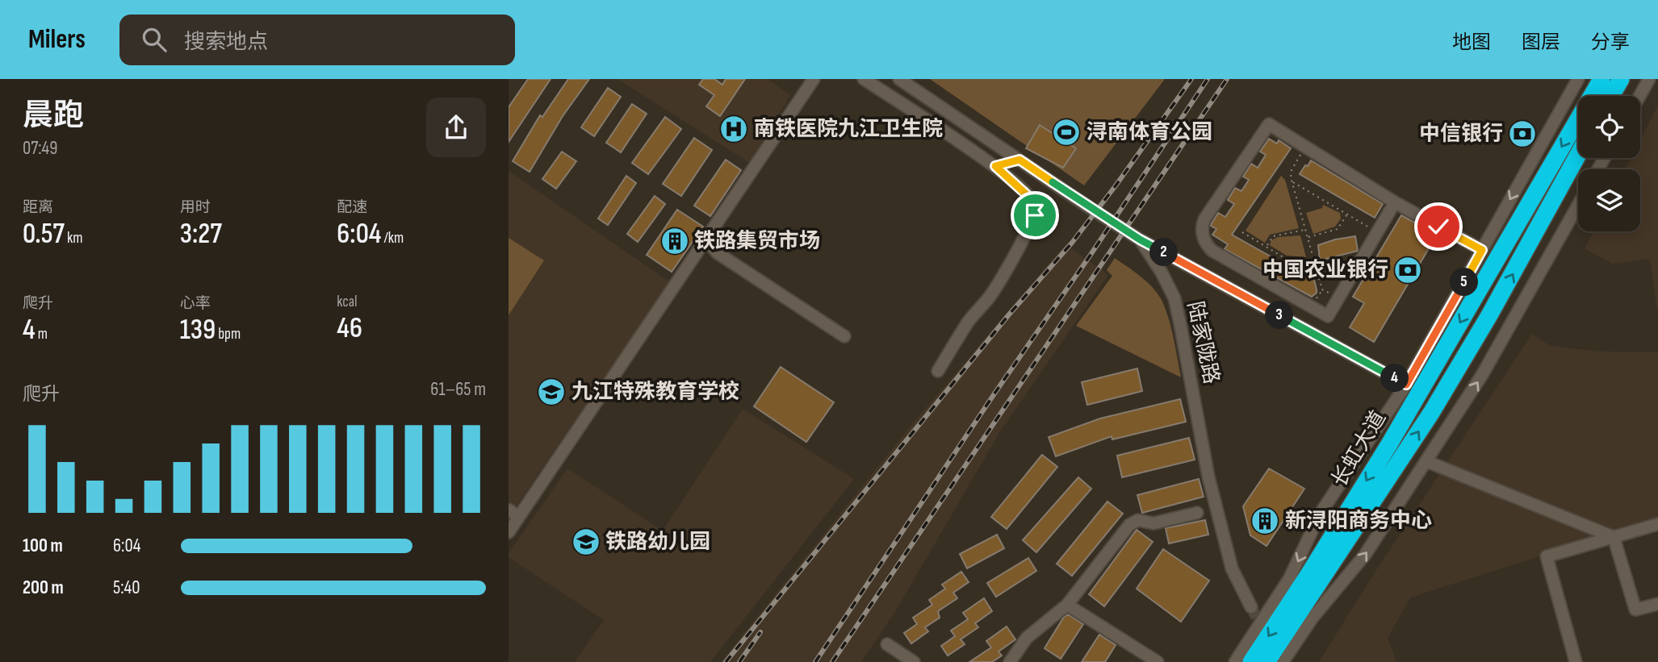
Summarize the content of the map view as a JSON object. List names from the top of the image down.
{
  "streets": {
    "highway": ["长虹大道"],
    "street": ["陆家陇路"]
  },
  "places": {
    "hospital": ["南铁医院九江卫生院"],
    "sports": ["浔南体育公园"],
    "bank": ["中信银行", "中国农业银行"],
    "building": ["铁路集贸市场", "新浔阳商务中心"],
    "school or university": ["九江特殊教育学校", "铁路幼儿园"]
  },
  "page": {
    "header": "Milers",
    "search": "搜索地点",
    "nav": ["地图", "图层", "分享"],
    "heading": ["晨跑", "07:49"],
    "stats": [
      ["距离", "0.57 km"],
      ["用时", "3:27"],
      ["配速", "6:04 /km"],
      ["爬升", "4 m"],
      ["心率", "139 bpm"],
      ["kcal", "46"]
    ],
    "pins": [
      "2",
      "5",
      "3",
      "4"
    ],
    "chart": ["爬升", "61–65 m"],
    "list": [
      {
        "name": "100 m",
        "note": "6:04"
      },
      {
        "name": "200 m",
        "note": "5:40"
      }
    ]
  }
}
